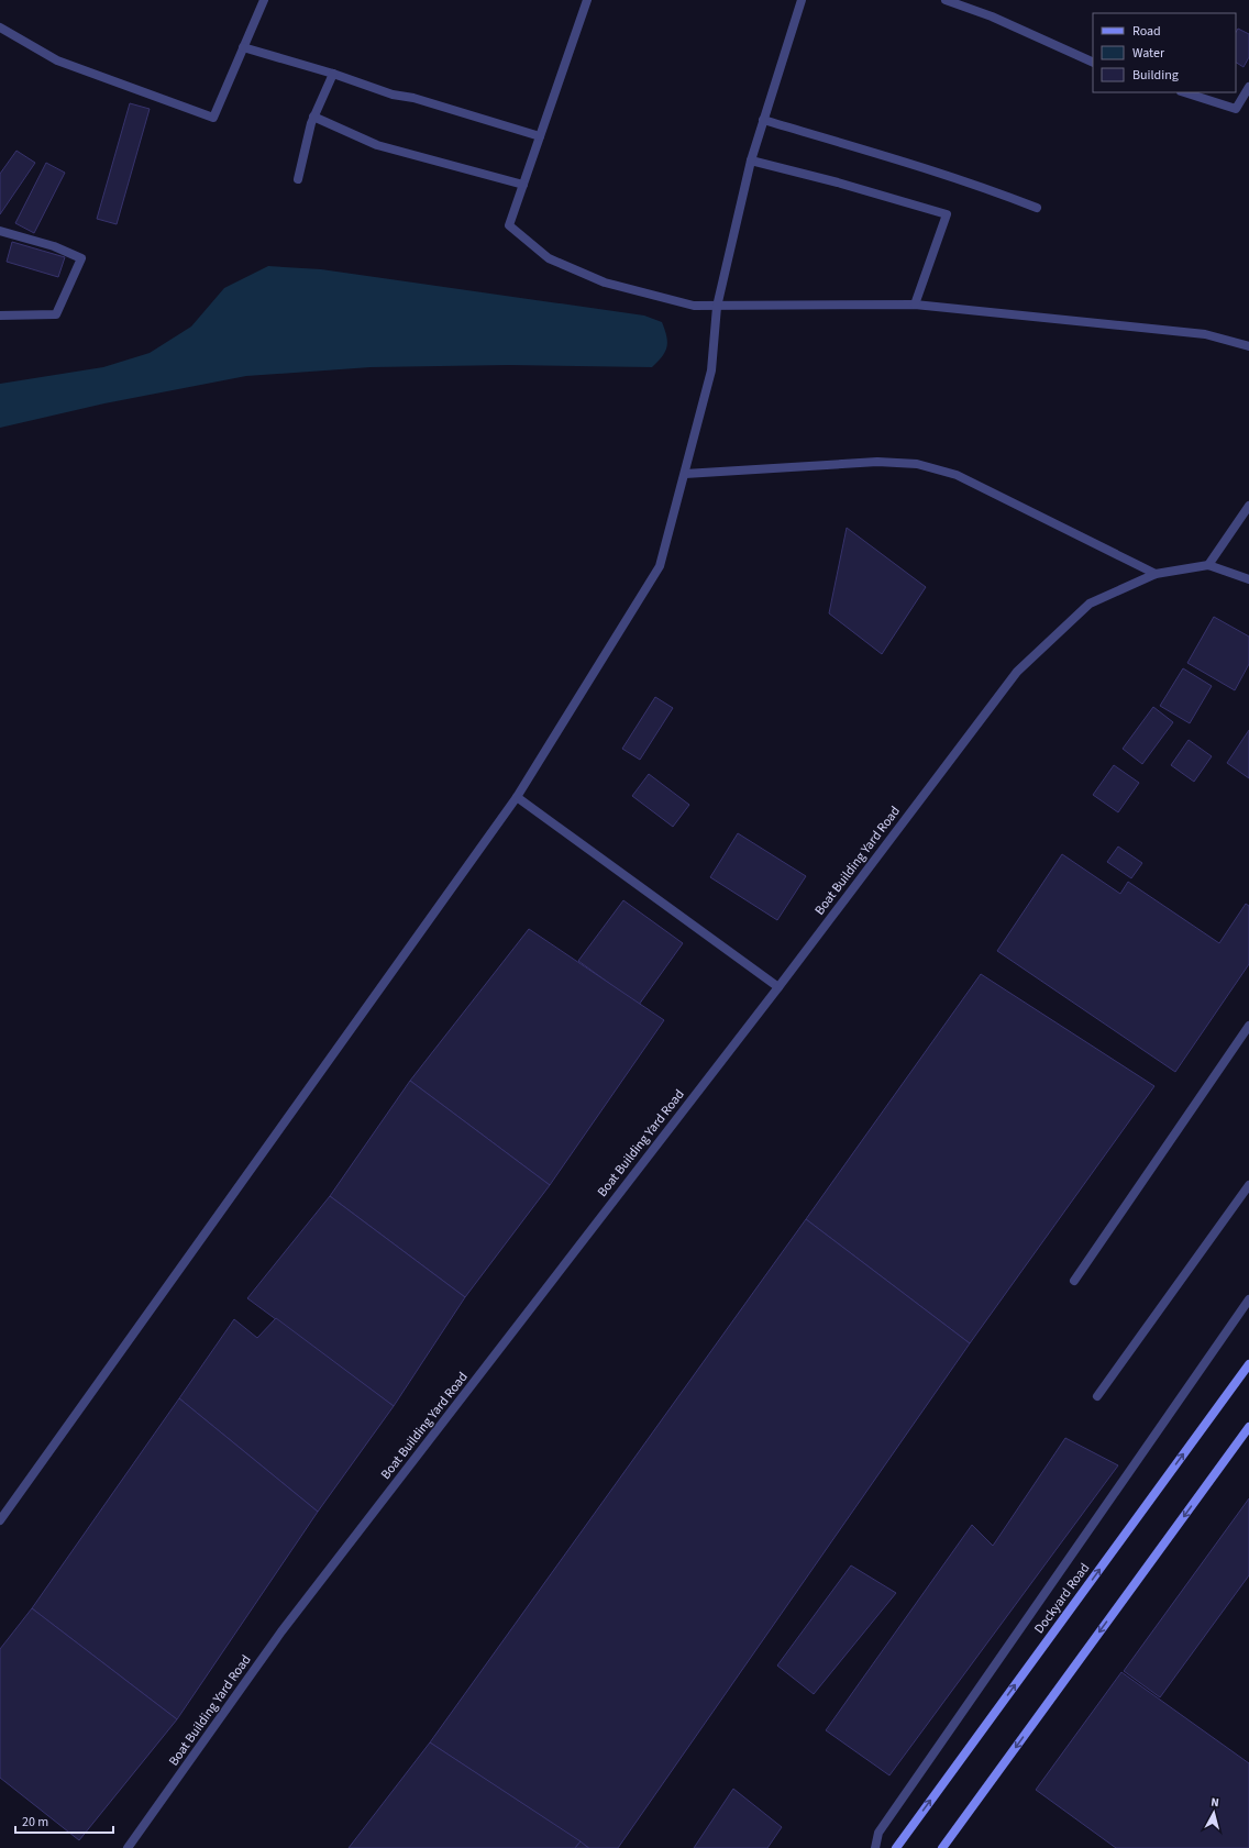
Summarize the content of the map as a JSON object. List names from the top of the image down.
{
  "streets": {
    "street": ["Boat Building Yard Road", "Dockyard Road"]
  },
  "legend": ["Road", "Water", "Building"],
  "scale_bar": "20 m",
  "north": "top"
}
